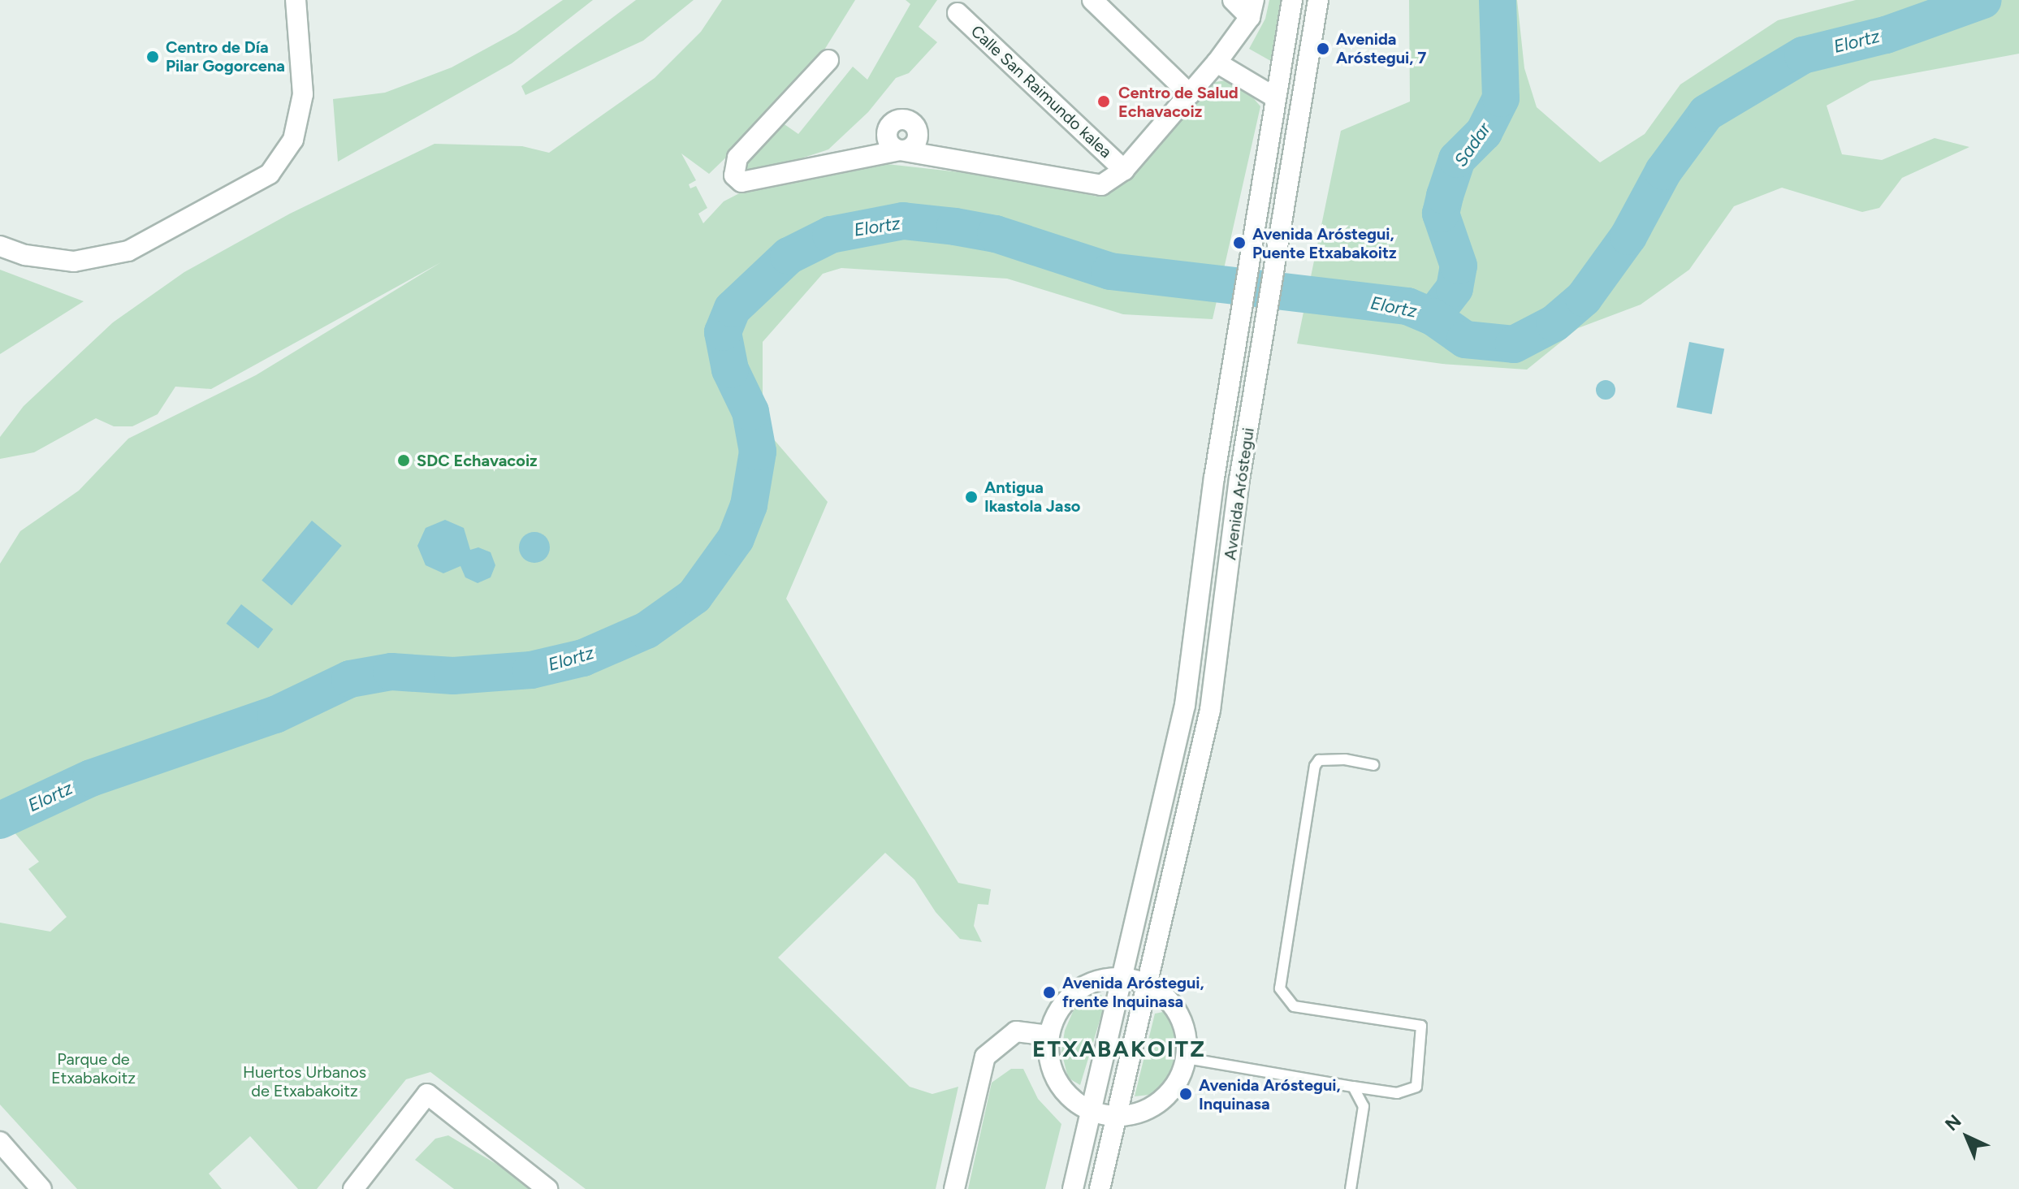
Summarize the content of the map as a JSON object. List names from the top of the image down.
{
  "streets": {
    "street": ["Calle San Raimundo kalea", "Avenida Aróstegui"]
  },
  "districts": ["ETXABAKOITZ"],
  "water": ["Elortz", "Sadar"],
  "parks": ["Parque de Etxabakoitz", "Huertos Urbanos de Etxabakoitz"],
  "places": [
    "Avenida Aróstegui, 7",
    "Centro de Día Pilar Gogorcena",
    "Centro de Salud Echavacoiz",
    "Avenida Aróstegui, Puente Etxabakoitz",
    "SDC Echavacoiz",
    "Antigua Ikastola Jaso",
    "Avenida Aróstegui, frente Inquinasa",
    "Avenida Aróstegui, Inquinasa"
  ],
  "north": "top left"
}
